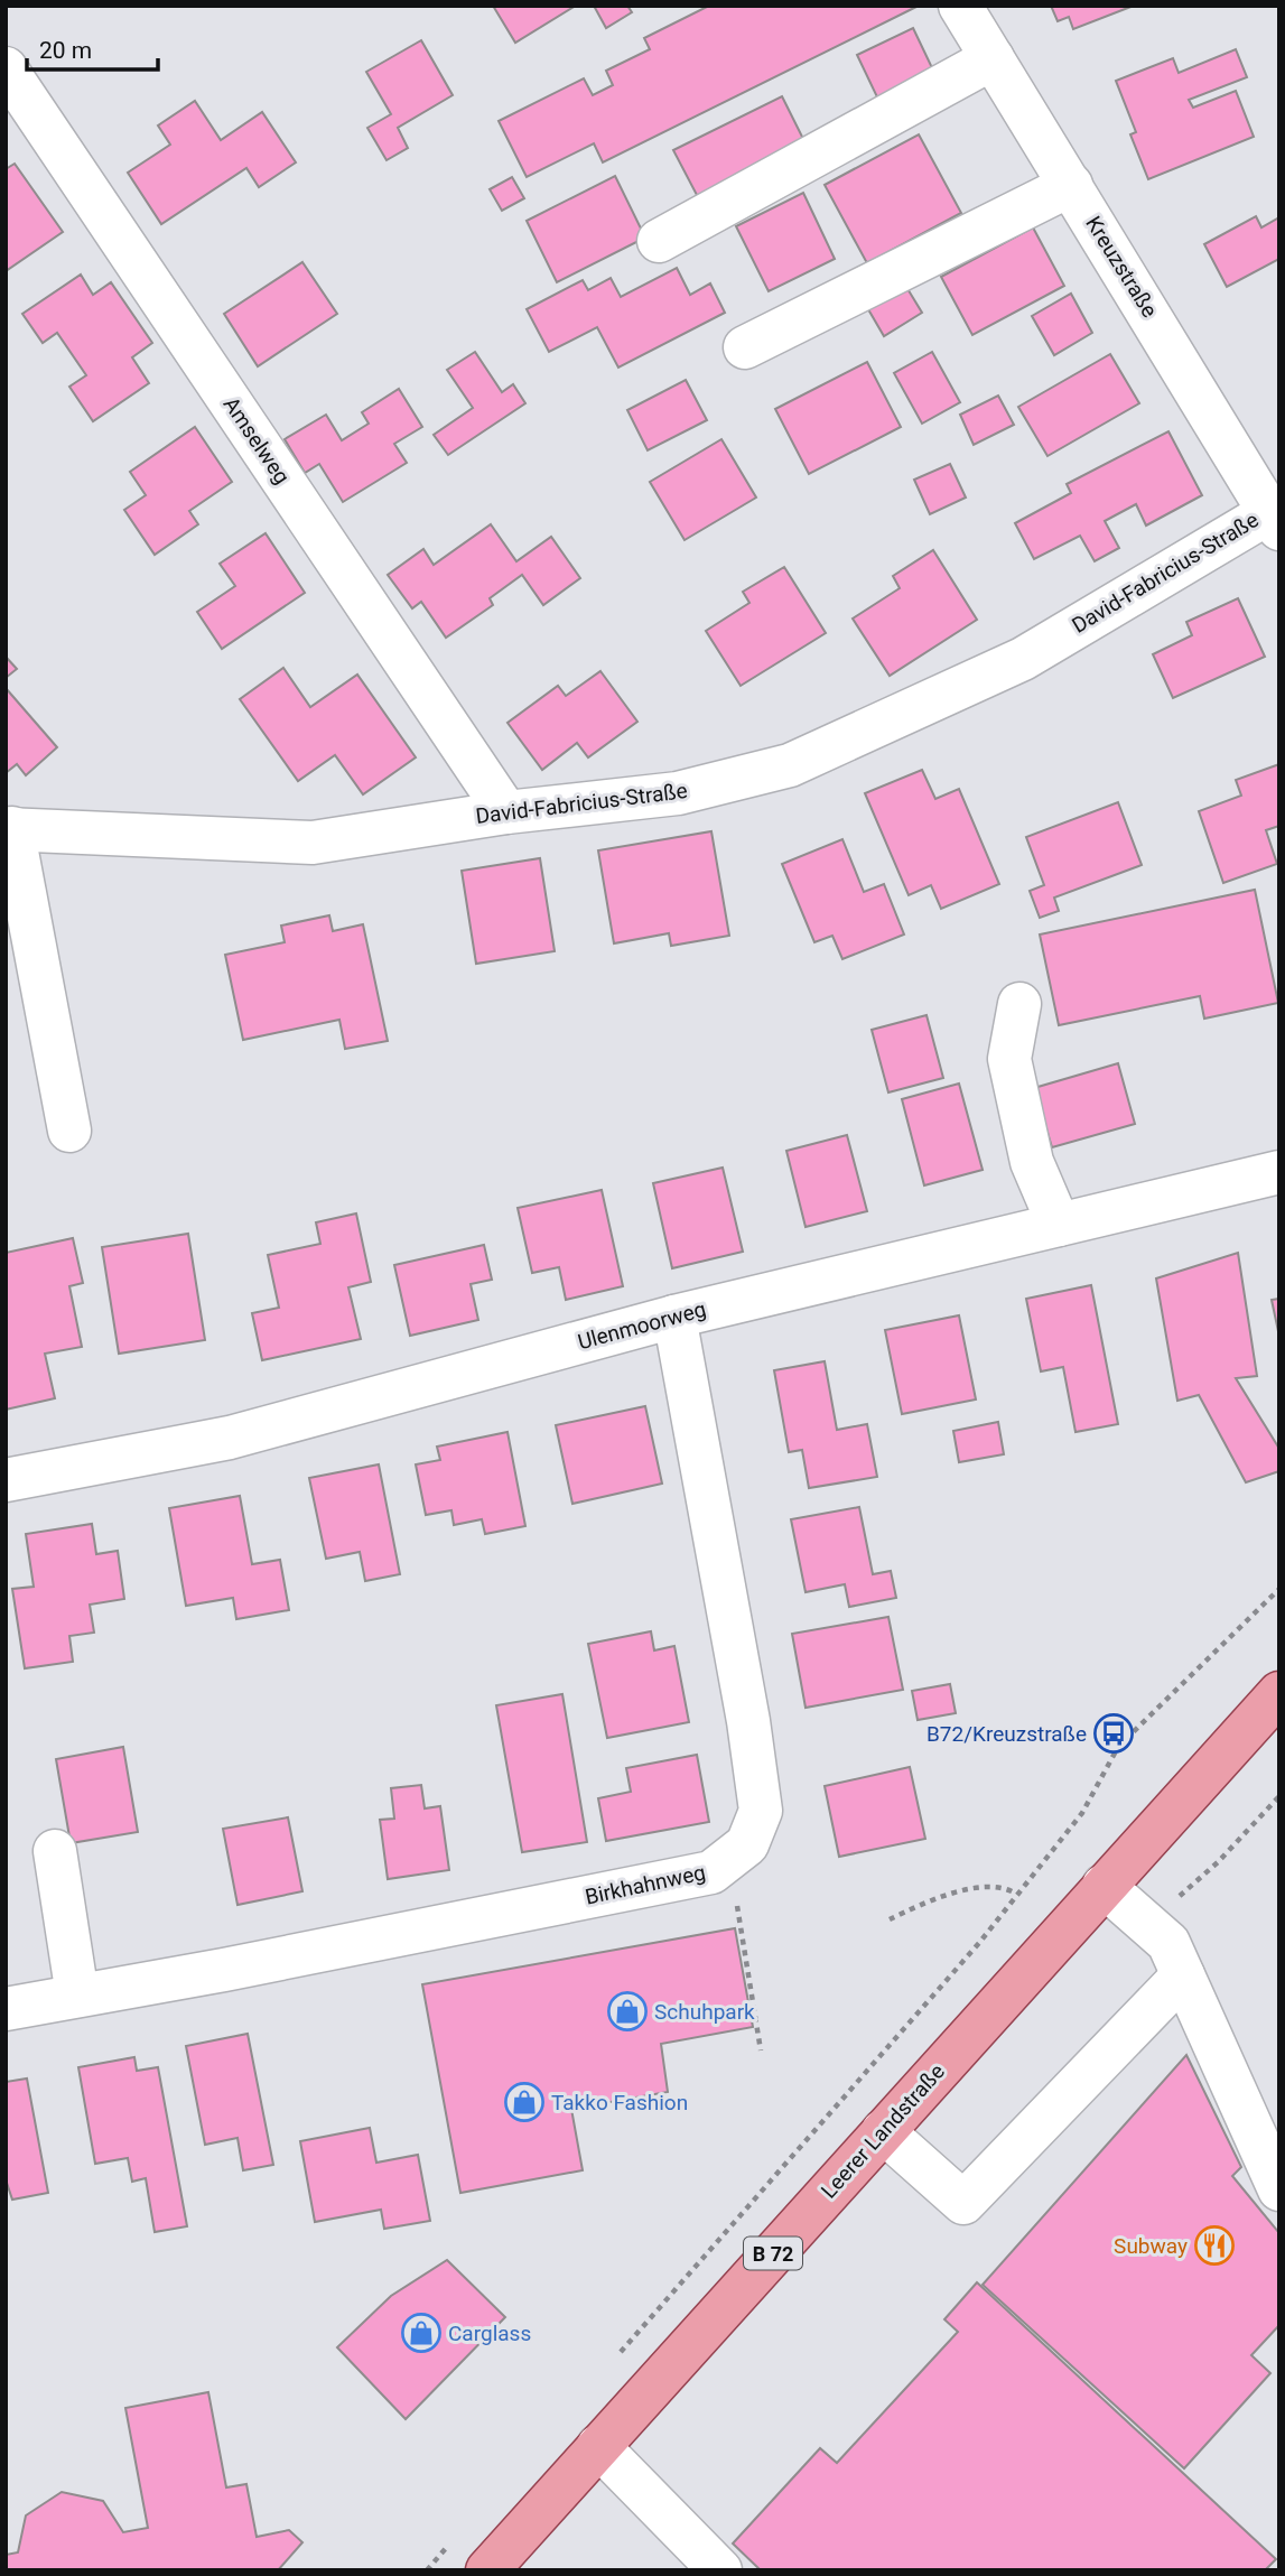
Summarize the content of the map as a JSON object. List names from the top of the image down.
{
  "streets": {
    "main road": ["Leerer Landstraße", "B 72"],
    "street": [
      "Kreuzstraße",
      "Amselweg",
      "David-Fabricius-Straße",
      "Ulenmoorweg",
      "Birkhahnweg"
    ]
  },
  "crossings": [
    ["Kreuzstraße", "David-Fabricius-Straße"],
    ["Amselweg", "David-Fabricius-Straße"],
    ["Ulenmoorweg", "Birkhahnweg"]
  ],
  "places": {
    "bus stop": ["B72/Kreuzstraße"],
    "shop": ["Schuhpark", "Takko Fashion", "Carglass"],
    "restaurant": ["Subway"]
  },
  "scale_bar": "20 m"
}
